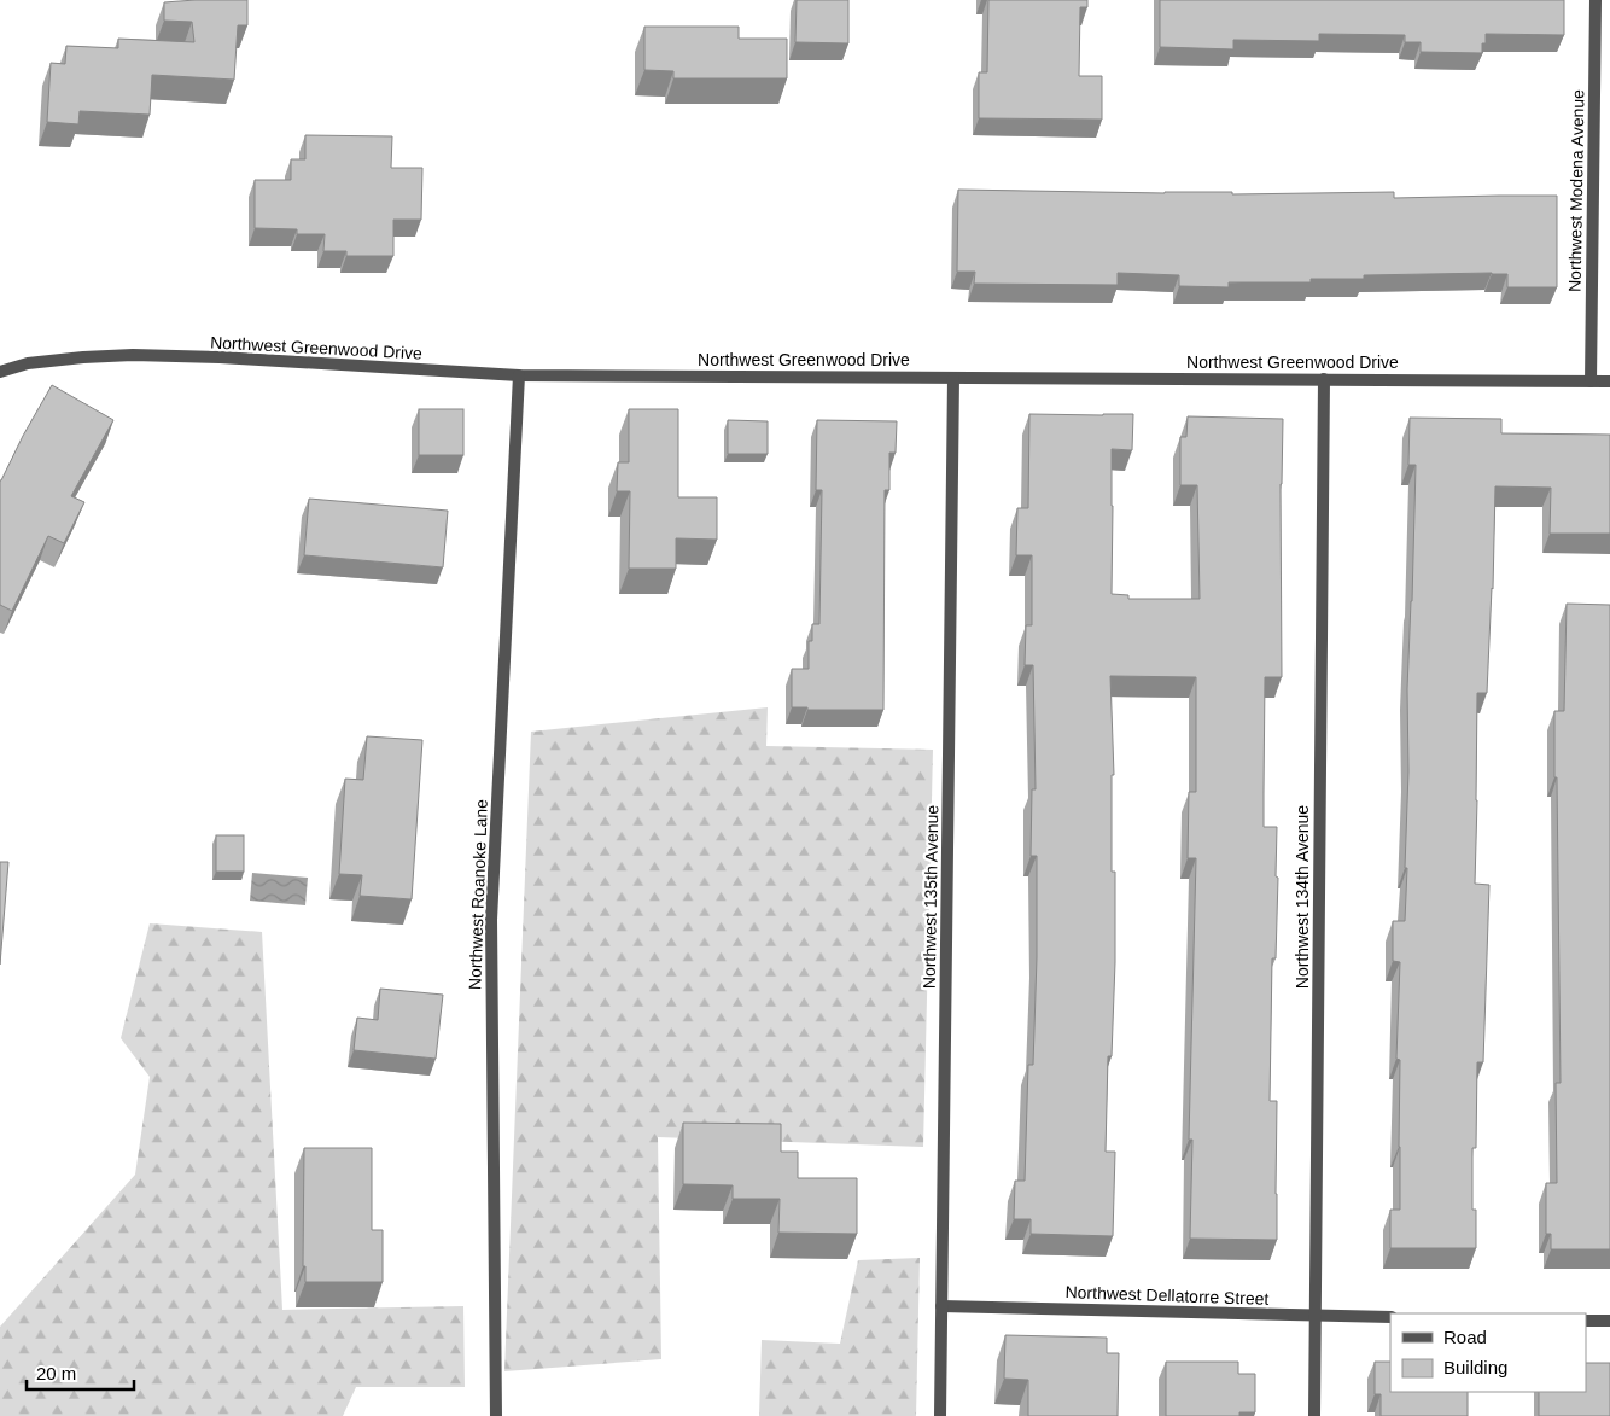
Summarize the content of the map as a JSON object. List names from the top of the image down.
{
  "streets": {
    "street": [
      "Northwest Modena Avenue",
      "Northwest Greenwood Drive",
      "Northwest Roanoke Lane",
      "Northwest 135th Avenue",
      "Northwest 134th Avenue",
      "Northwest Dellatorre Street"
    ]
  },
  "crossings": [
    ["Northwest Modena Avenue", "Northwest Greenwood Drive"],
    ["Northwest Greenwood Drive", "Northwest Roanoke Lane"],
    ["Northwest Greenwood Drive", "Northwest 135th Avenue"],
    ["Northwest Greenwood Drive", "Northwest 134th Avenue"],
    ["Northwest 135th Avenue", "Northwest Dellatorre Street"],
    ["Northwest 134th Avenue", "Northwest Dellatorre Street"]
  ],
  "legend": ["Road", "Building"],
  "scale_bar": "20 m"
}
